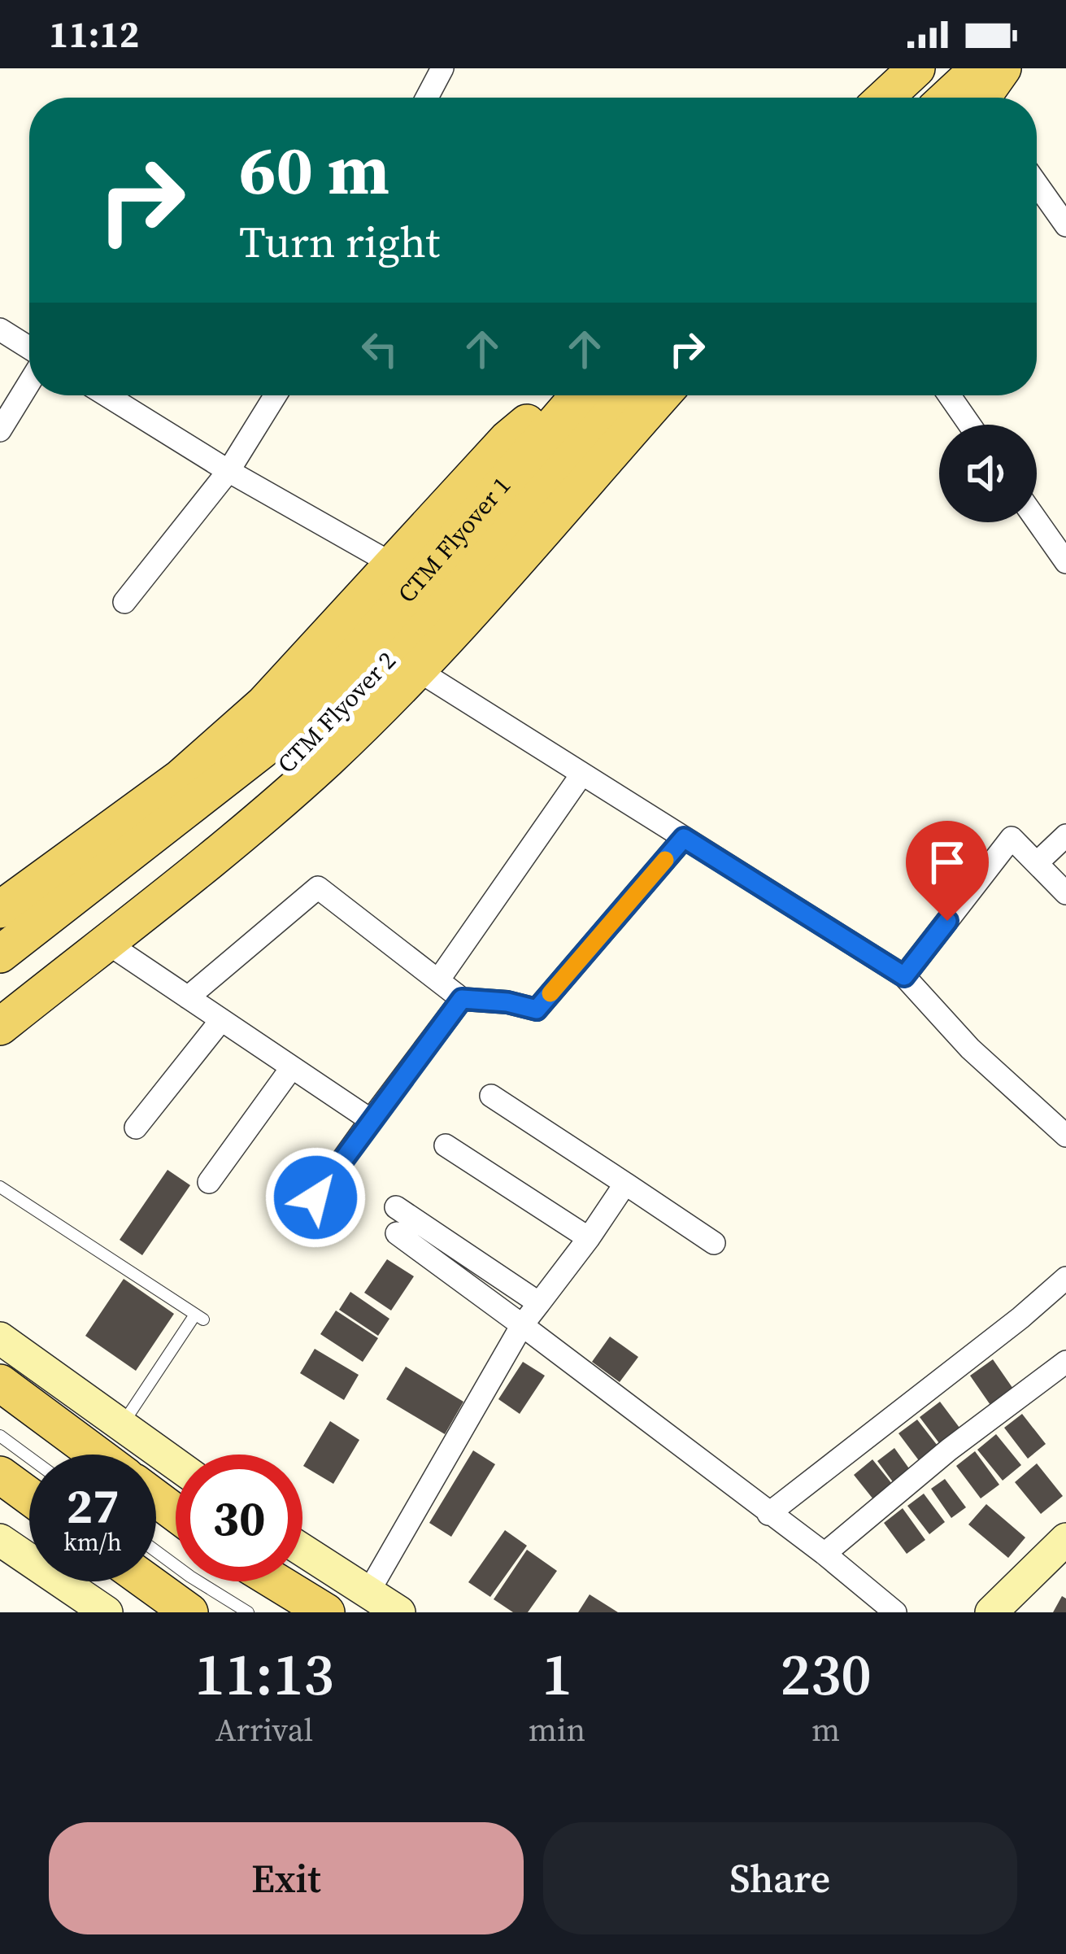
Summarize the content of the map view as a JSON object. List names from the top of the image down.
{
  "streets": {
    "main road": ["CTM Flyover 1", "CTM Flyover 2"]
  },
  "page": {
    "status": "11:12",
    "turn": ["60 m", "Turn right"],
    "speed": "27 km/h",
    "limit": "30",
    "eta": [
      "11:13",
      "Arrival",
      "1",
      "min",
      "230",
      "m"
    ],
    "buttons": ["Exit", "Share"]
  }
}
